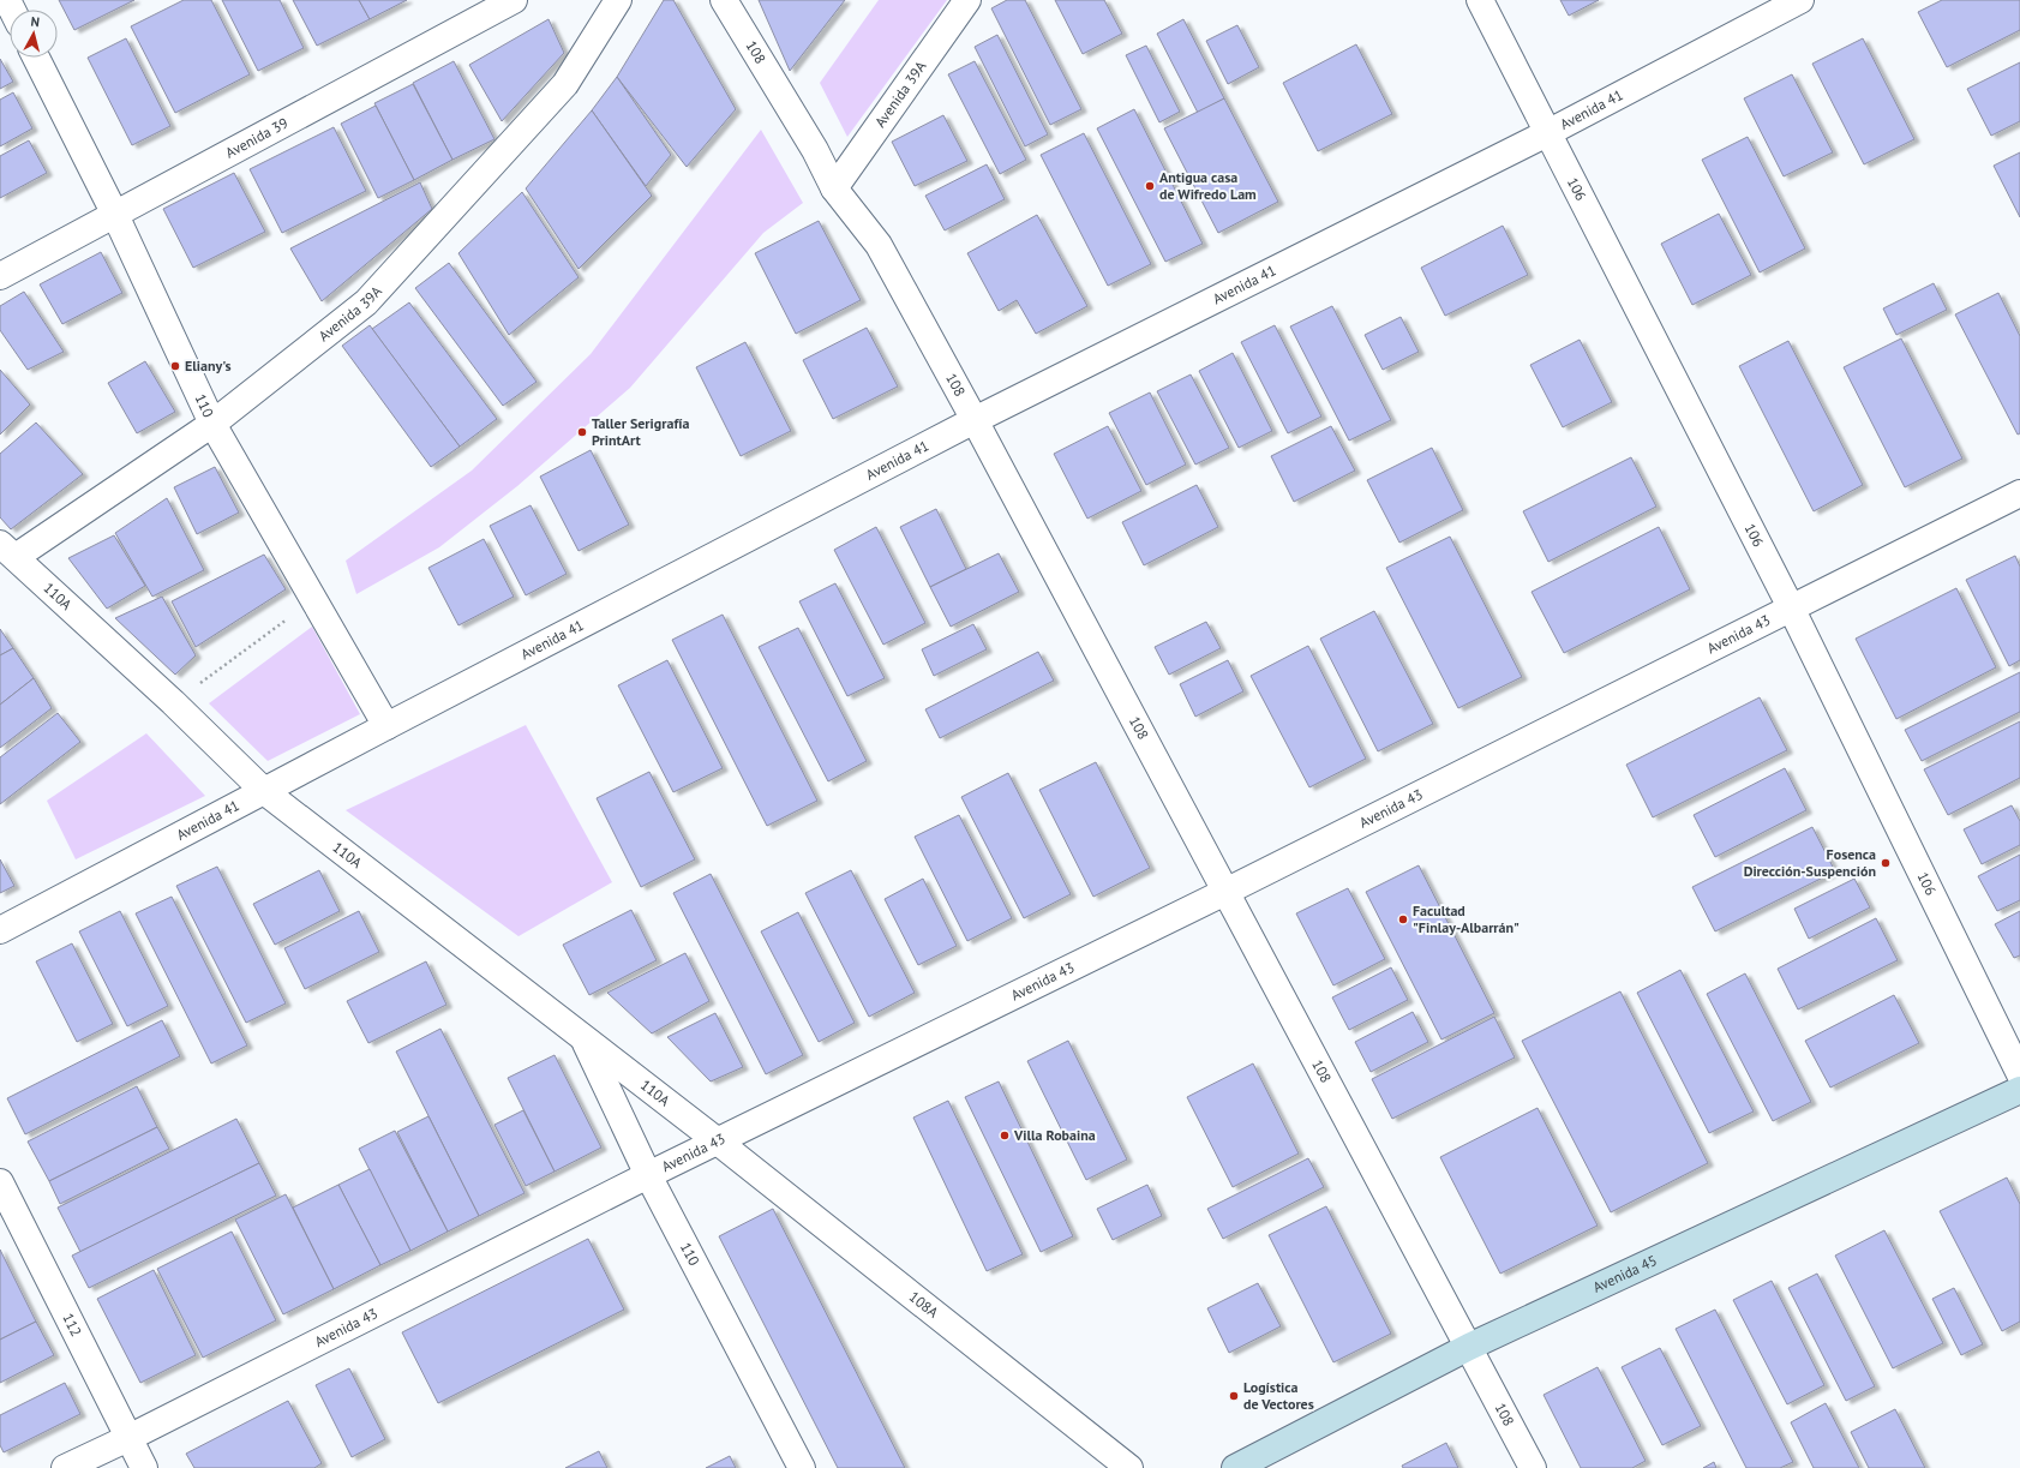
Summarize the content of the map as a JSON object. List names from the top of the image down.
{
  "streets": {
    "street": [
      "108",
      "Avenida 39A",
      "Avenida 41",
      "Avenida 39",
      "106",
      "110",
      "110A",
      "Avenida 43",
      "Avenida 45",
      "108A",
      "112"
    ]
  },
  "crossings": [
    ["108", "Avenida 39A"],
    ["108", "Avenida 41"],
    ["108", "Avenida 43"],
    ["108", "Avenida 45"],
    ["Avenida 39A", "110"],
    ["Avenida 39A", "110A"],
    ["Avenida 41", "106"],
    ["Avenida 41", "110"],
    ["Avenida 41", "110A"],
    ["Avenida 39", "110"],
    ["106", "Avenida 43"],
    ["110", "110A"],
    ["110", "Avenida 43"],
    ["110A", "Avenida 43"],
    ["110A", "108A"],
    ["Avenida 43", "108A"],
    ["Avenida 43", "112"]
  ],
  "places": [
    "Antigua casa de Wifredo Lam",
    "Eliany's",
    "Taller Serigrafía PrintArt",
    "Fosenca Dirección-Suspención",
    "Facultad \"Finlay-Albarrán\"",
    "Villa Robaina",
    "Logística de Vectores"
  ],
  "north": "top"
}
